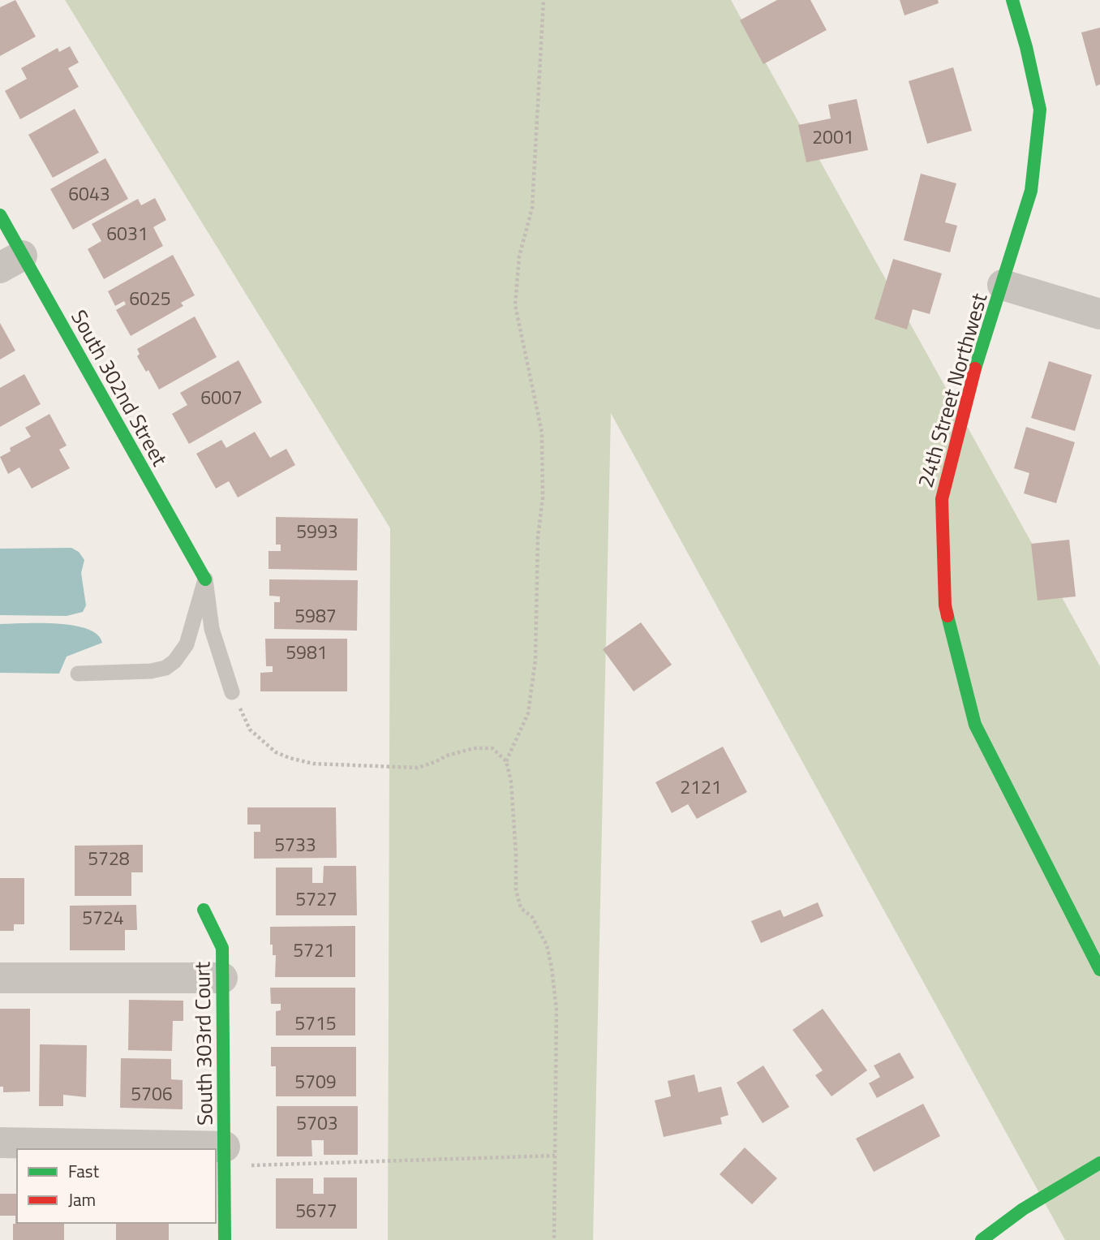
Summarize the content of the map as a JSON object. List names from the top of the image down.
{
  "streets": {
    "street": ["South 302nd Street", "24th Street Northwest", "South 303rd Court"]
  },
  "house_numbers": [
    "2001",
    "6043",
    "6031",
    "6025",
    "6007",
    "5993",
    "5987",
    "5981",
    "2121",
    "5733",
    "5728",
    "5727",
    "5724",
    "5721",
    "5715",
    "5709",
    "5706",
    "5703",
    "5677"
  ],
  "legend": ["Fast", "Jam"]
}
